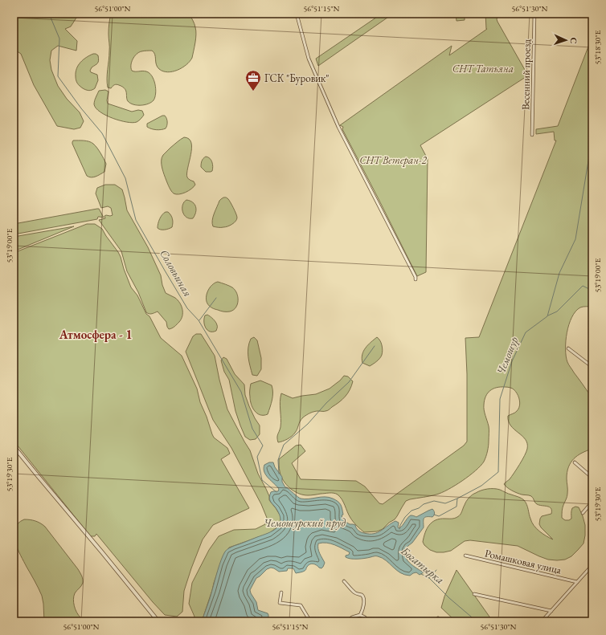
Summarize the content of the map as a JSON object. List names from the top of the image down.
{
  "streets": {
    "street": ["Весенний проезд", "Ромашковая улица"]
  },
  "districts": ["Атмосфера - 1"],
  "water": [
    "Соловьиная",
    "Чемошур",
    "Чемошурский пруд",
    "Богатырка"
  ],
  "parks": ["СНТ Татьяна", "СНТ Ветеран-2"],
  "places": {
    "office": ["ГСК \"Буровик\""]
  },
  "north": "right",
  "coordinates": [
    "56°51'00\"N",
    "56°51'15\"N",
    "56°51'30\"N",
    "53°18'30\"E",
    "53°19'00\"E",
    "53°19'30\"E"
  ]
}
